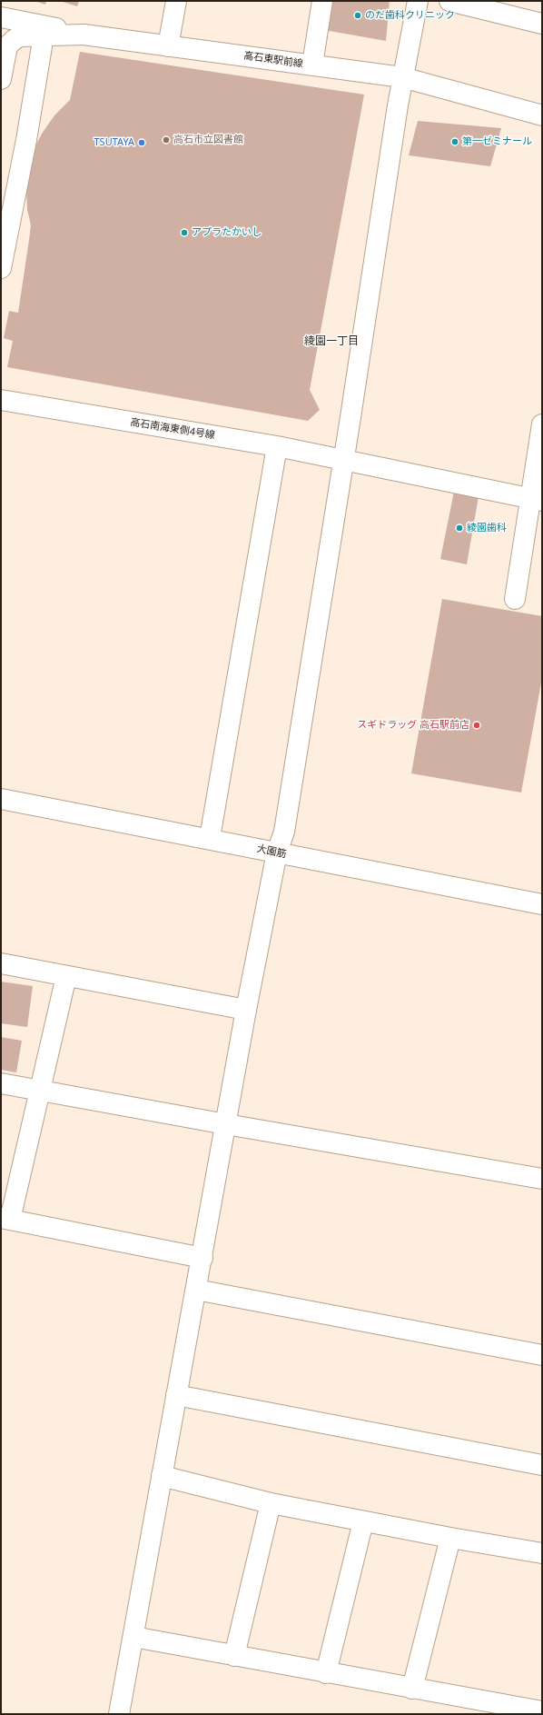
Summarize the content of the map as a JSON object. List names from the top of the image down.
{
  "streets": {
    "street": ["高石東駅前線", "高石南海東側4号線", "大園筋"]
  },
  "districts": ["綾園一丁目"],
  "places": [
    "のだ歯科クリニック",
    "高石市立図書館",
    "第一ゼミナール",
    "TSUTAYA",
    "アプラたかいし",
    "綾園歯科",
    "スギドラッグ 高石駅前店"
  ]
}
